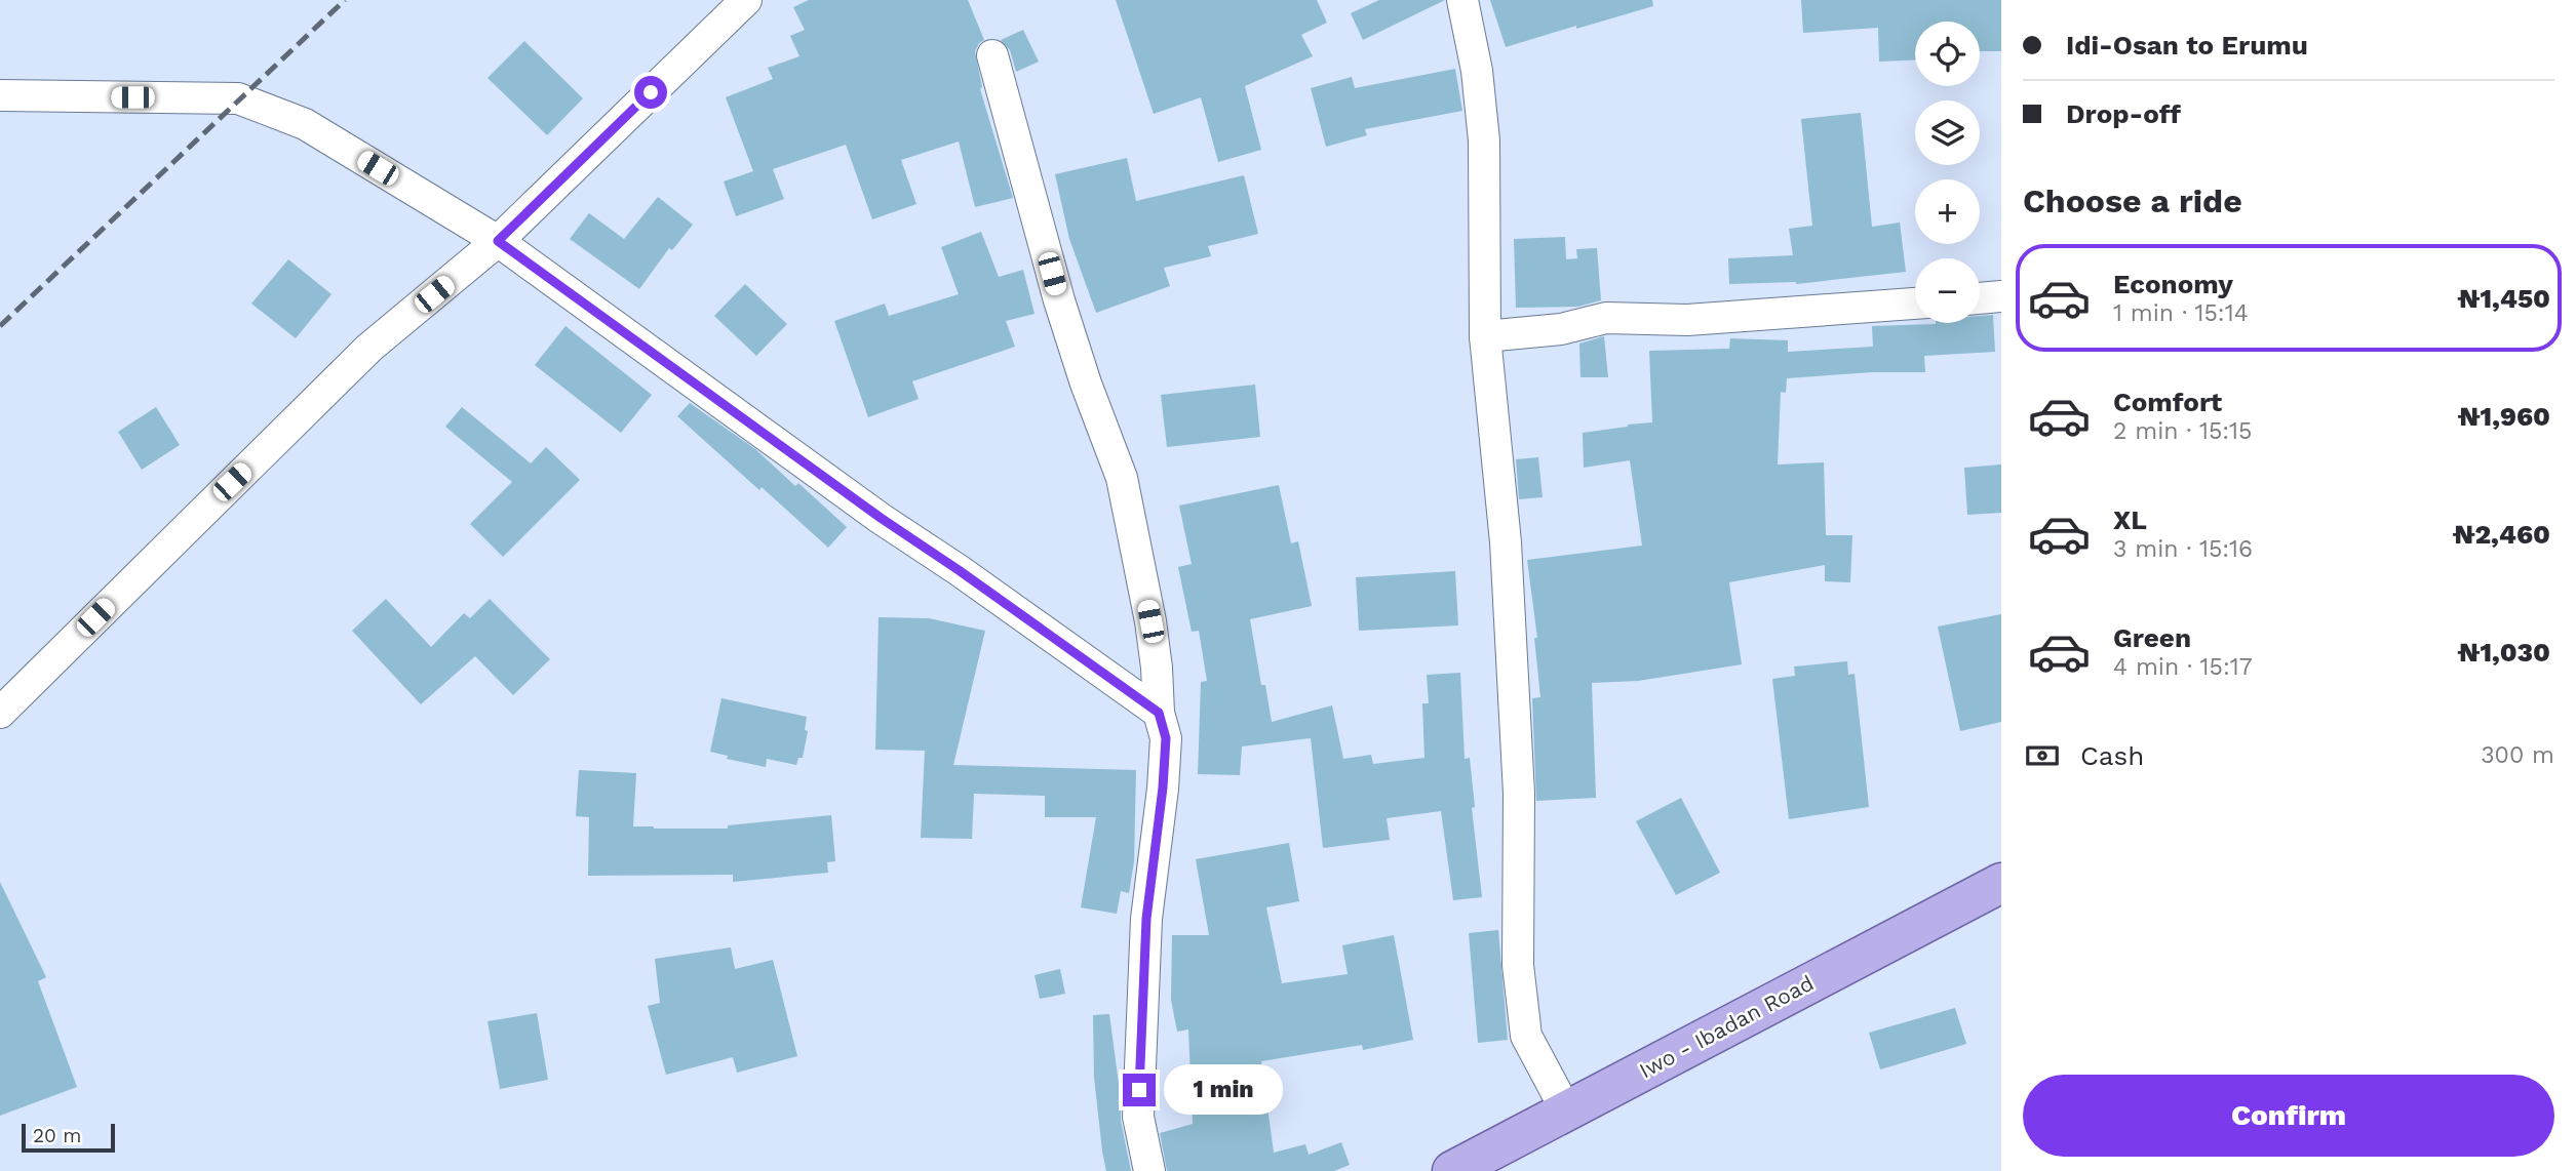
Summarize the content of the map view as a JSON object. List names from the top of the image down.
{
  "streets": {
    "main road": ["Iwo - Ibadan Road"]
  },
  "scale_bar": "20 m",
  "page": {
    "banner": ["Idi-Osan to Erumu", "Drop-off"],
    "map_buttons": ["+", "−"],
    "heading": "Choose a ride",
    "list": [
      {
        "name": "Economy",
        "note": "1 min · 15:14",
        "value": "₦1,450"
      },
      {
        "name": "Comfort",
        "note": "2 min · 15:15",
        "value": "₦1,960"
      },
      {
        "name": "XL",
        "note": "3 min · 15:16",
        "value": "₦2,460"
      },
      {
        "name": "Green",
        "note": "4 min · 15:17",
        "value": "₦1,030"
      }
    ],
    "pay": ["Cash", "300 m"],
    "buttons": "Confirm",
    "bubble": "1 min",
    "scale": "20 m"
  }
}
